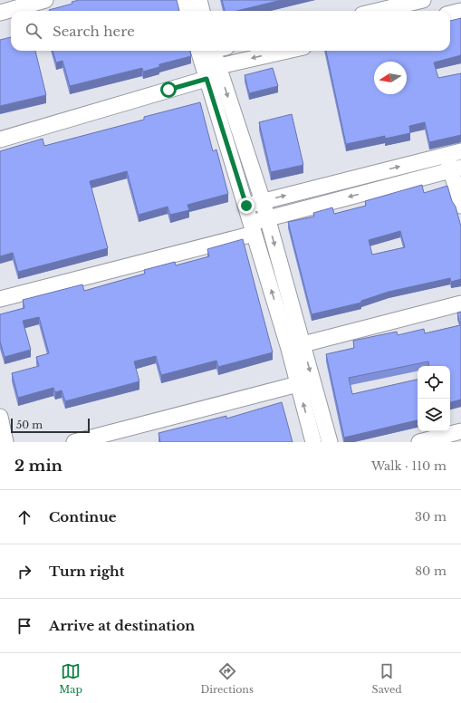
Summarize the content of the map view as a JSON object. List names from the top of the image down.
{
  "scale_bar": "50 m",
  "north": "left",
  "page": {
    "search": "Search here",
    "scale": "50 m",
    "heading": ["2 min", "Walk · 110 m"],
    "list": [
      ["Continue", "30 m"],
      ["Turn right", "80 m"],
      "Arrive at destination"
    ],
    "nav": ["Map", "Directions", "Saved"]
  }
}
